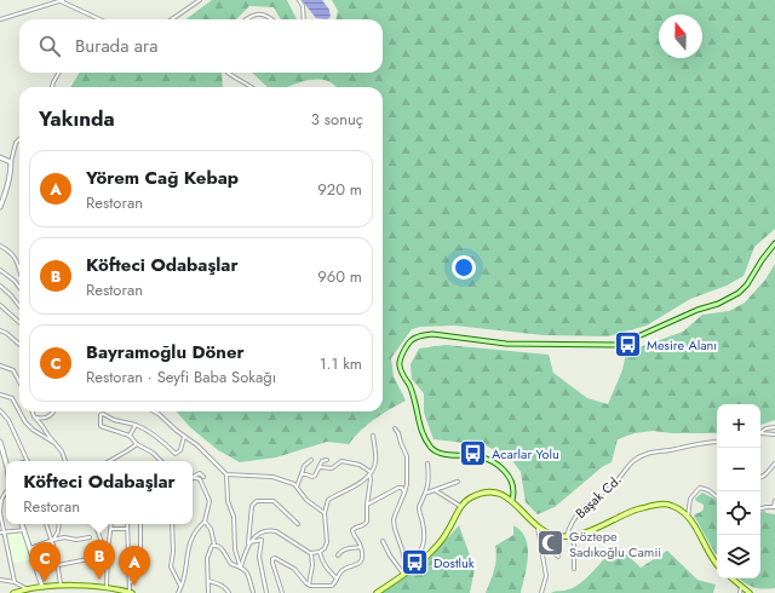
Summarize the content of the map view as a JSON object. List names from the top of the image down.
{
  "streets": {
    "street": ["Başak Cd."]
  },
  "places": {
    "bus stop": ["Mesire Alanı", "Acarlar Yolu", "Dostluk"],
    "mosque": ["Göztepe Sadıkoğlu Camii"]
  },
  "north": "top",
  "page": {
    "search": "Burada ara",
    "heading": ["Yakında", "3 sonuç"],
    "list": [
      {
        "mark": "A",
        "name": "Yörem Cağ Kebap",
        "note": "Restoran",
        "value": "920 m"
      },
      {
        "mark": "B",
        "name": "Köfteci Odabaşlar",
        "note": "Restoran",
        "value": "960 m"
      },
      {
        "mark": "C",
        "name": "Bayramoğlu Döner",
        "note": "Restoran · Seyfi Baba Sokağı",
        "value": "1.1 km"
      }
    ],
    "map_buttons": ["+", "−"],
    "popup": ["Köfteci Odabaşlar", "Restoran"],
    "pins": ["B", "C", "A"]
  }
}
